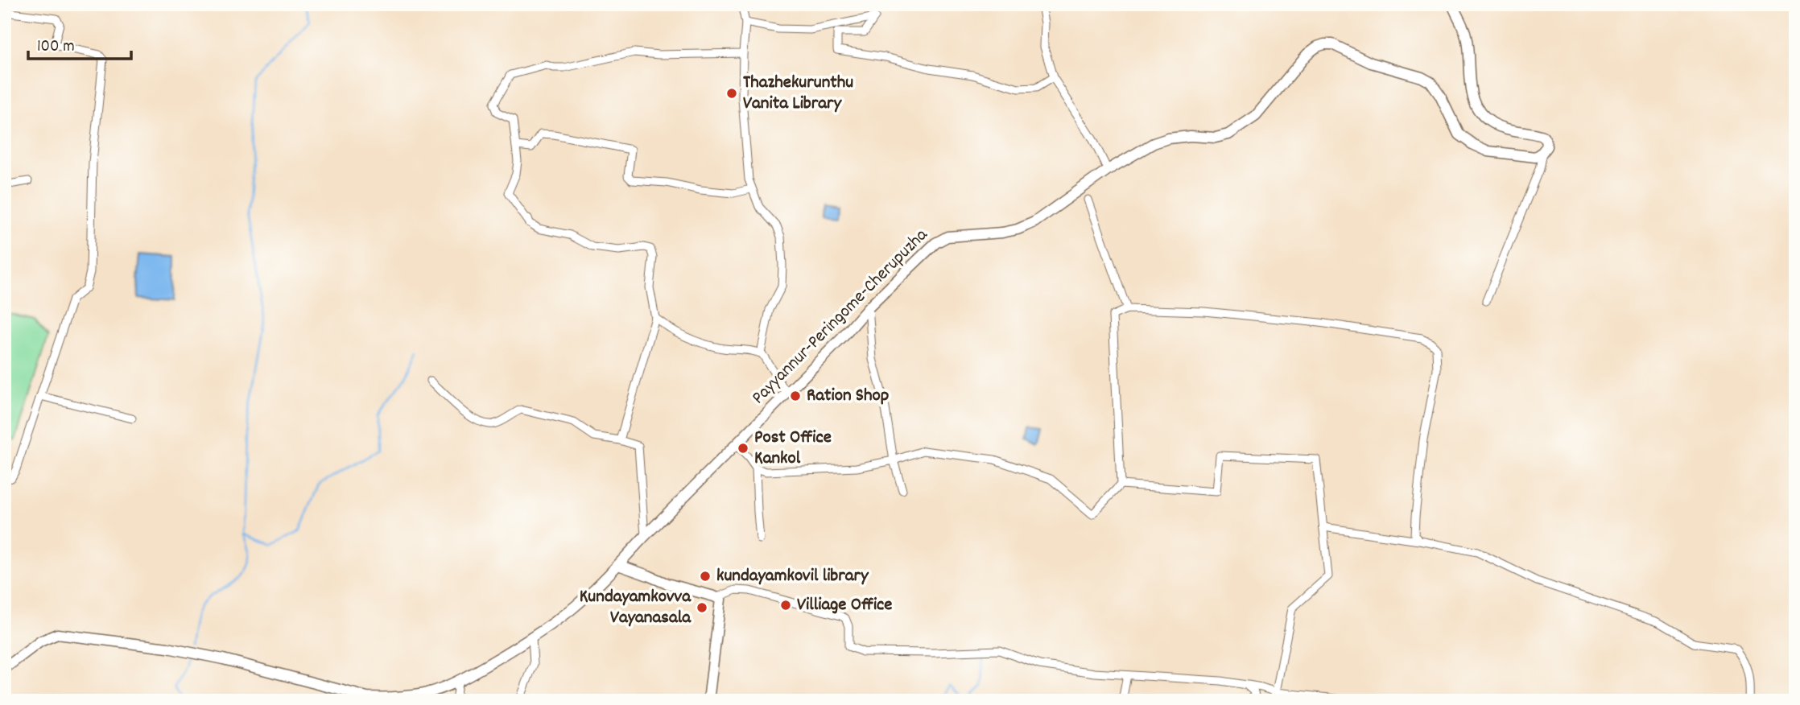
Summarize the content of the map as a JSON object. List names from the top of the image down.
{
  "streets": {
    "main road": ["Payyannur-Peringome-Cherupuzha"]
  },
  "places": [
    "Thazhekurunthu Vanita Library",
    "Ration Shop",
    "Post Office Kankol",
    "kundayamkovil library",
    "Villiage Office",
    "Kundayamkovva Vayanasala"
  ],
  "scale_bar": "100 m"
}
